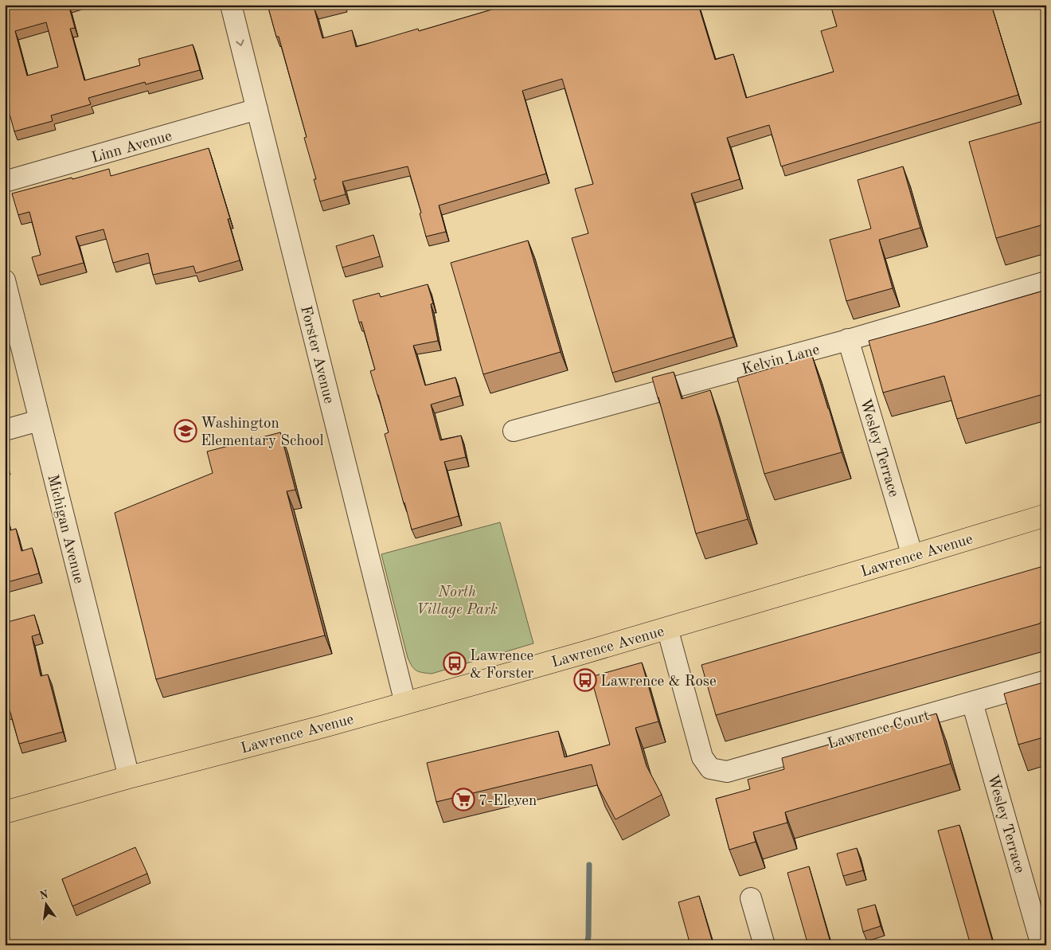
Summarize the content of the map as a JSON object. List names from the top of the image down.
{
  "streets": {
    "main road": ["Lawrence Avenue"],
    "street": [
      "Linn Avenue",
      "Forster Avenue",
      "Kelvin Lane",
      "Wesley Terrace",
      "Michigan Avenue",
      "Lawrence Court"
    ]
  },
  "crossings": [
    ["Linn Avenue", "Forster Avenue"],
    ["Forster Avenue", "Lawrence Avenue"],
    ["Kelvin Lane", "Wesley Terrace"],
    ["Wesley Terrace", "Lawrence Avenue"],
    ["Wesley Terrace", "Lawrence Court"],
    ["Michigan Avenue", "Lawrence Avenue"],
    ["Lawrence Avenue", "Lawrence Court"]
  ],
  "parks": ["North Village Park"],
  "places": {
    "school or university": ["Washington Elementary School"],
    "bus stop": ["Lawrence & Forster", "Lawrence & Rose"],
    "supermarket": ["7-Eleven"]
  },
  "north": "top"
}
